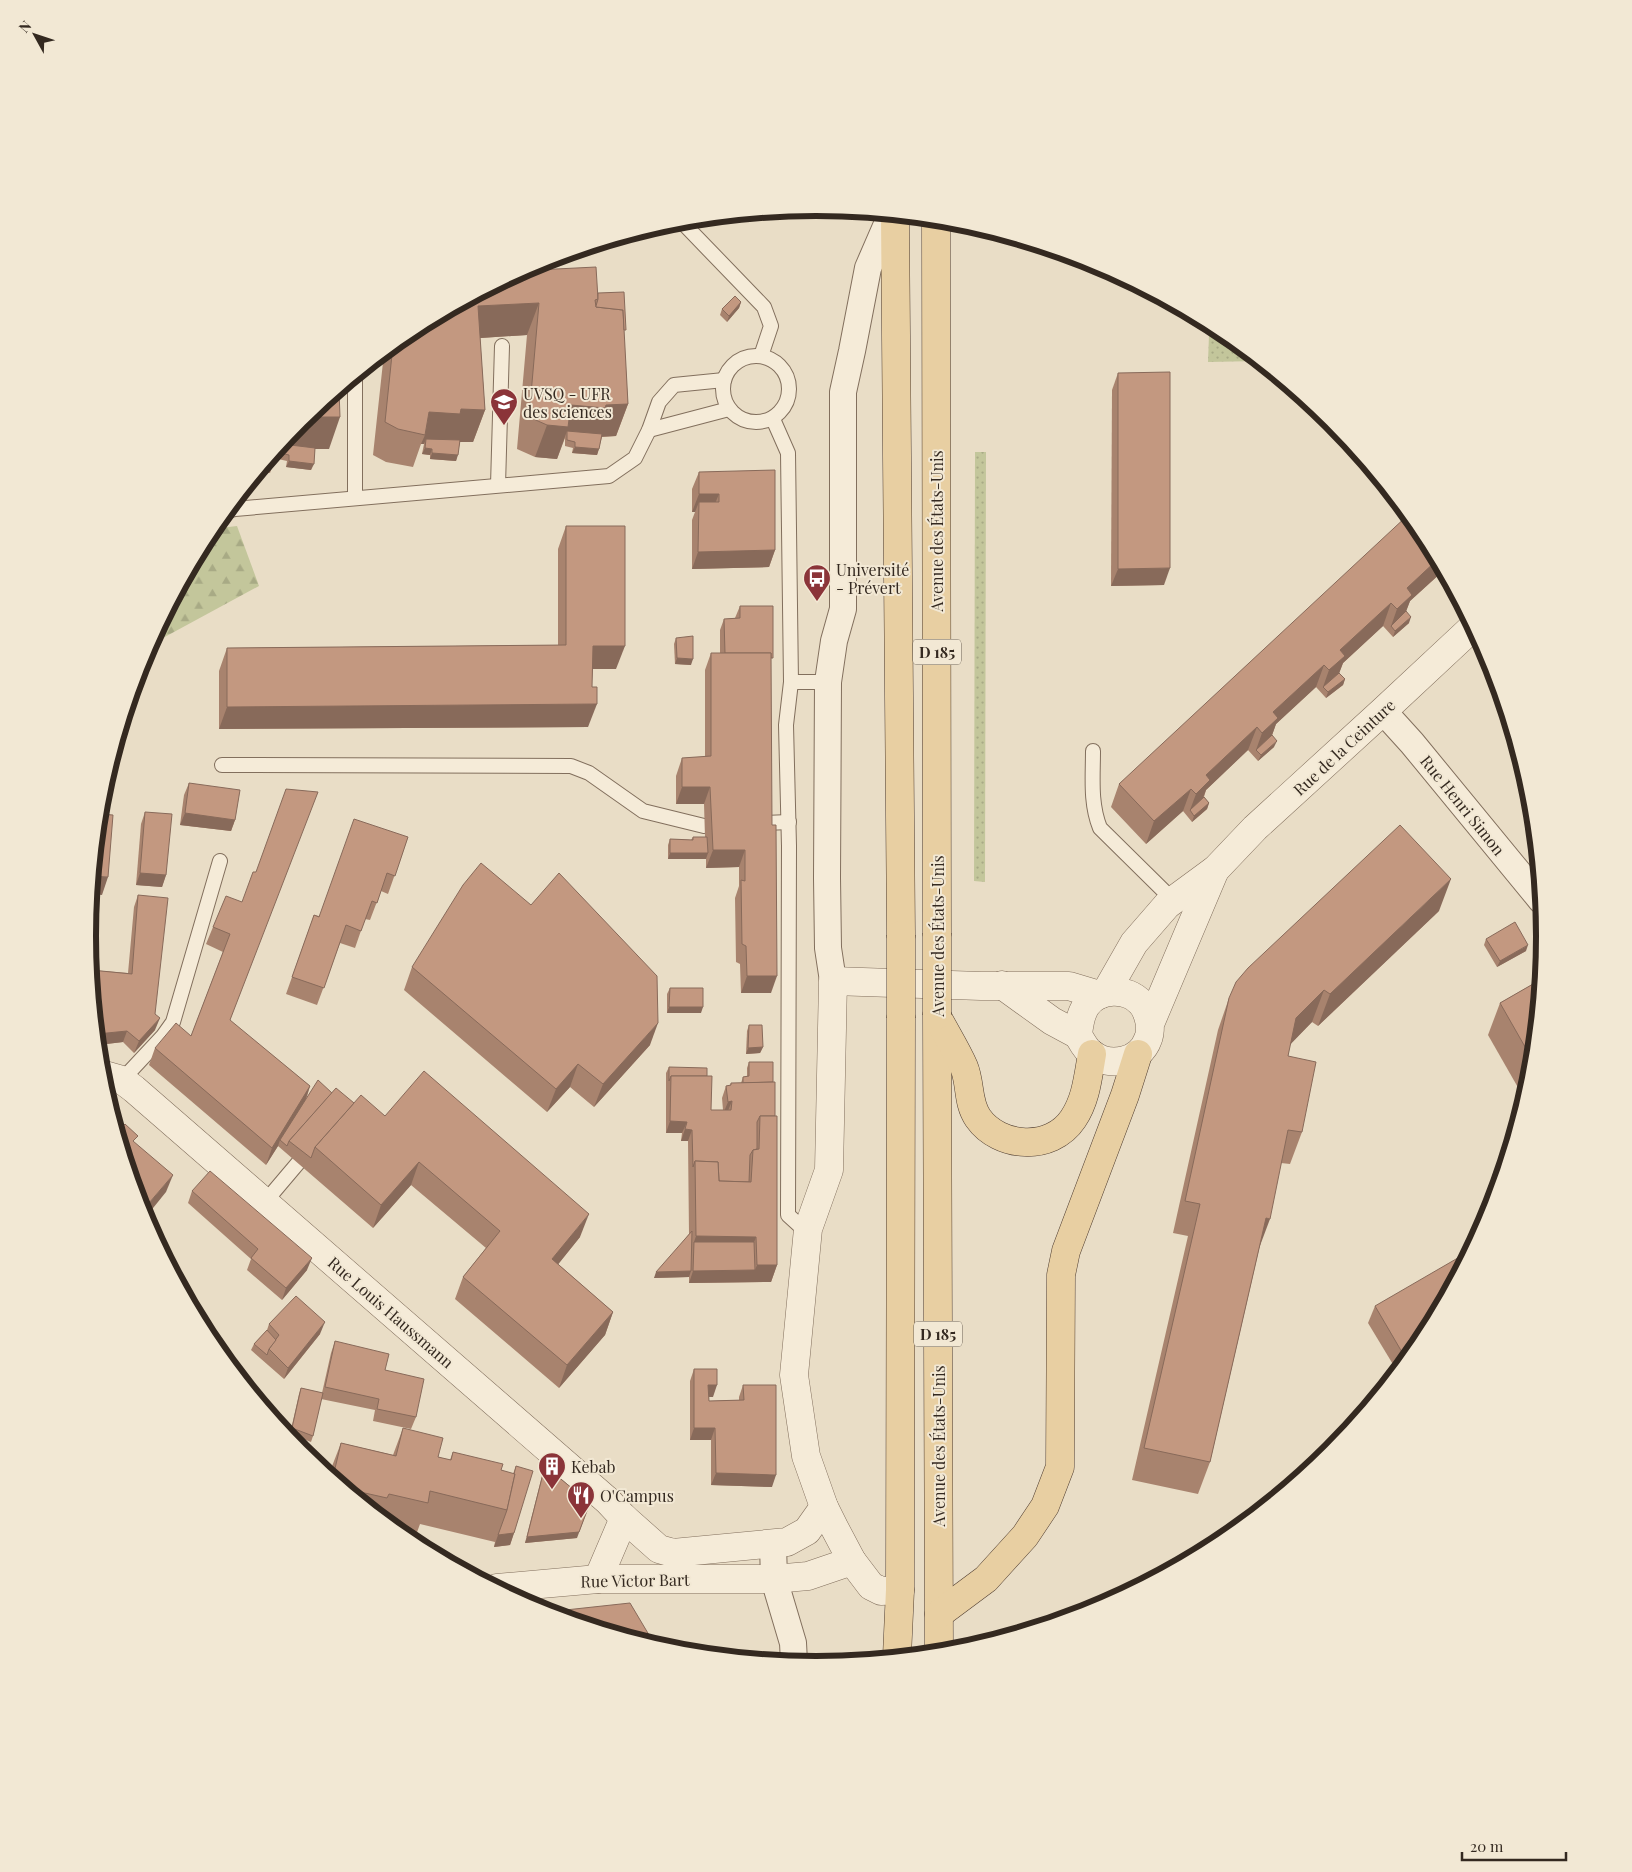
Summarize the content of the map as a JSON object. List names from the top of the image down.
{
  "streets": {
    "main road": ["Avenue des États-Unis", "D 185"],
    "street": [
      "Rue de la Ceinture",
      "Rue Henri Simon",
      "Rue Louis Haussmann",
      "Rue Victor Bart"
    ]
  },
  "crossings": [
    ["Rue de la Ceinture", "Rue Henri Simon"],
    ["Rue Louis Haussmann", "Rue Victor Bart"]
  ],
  "places": {
    "school or university": ["UVSQ - UFR des sciences"],
    "bus stop": ["Université - Prévert"],
    "building": ["Kebab"],
    "restaurant": ["O'Campus"]
  },
  "scale_bar": "20 m",
  "north": "top left"
}
